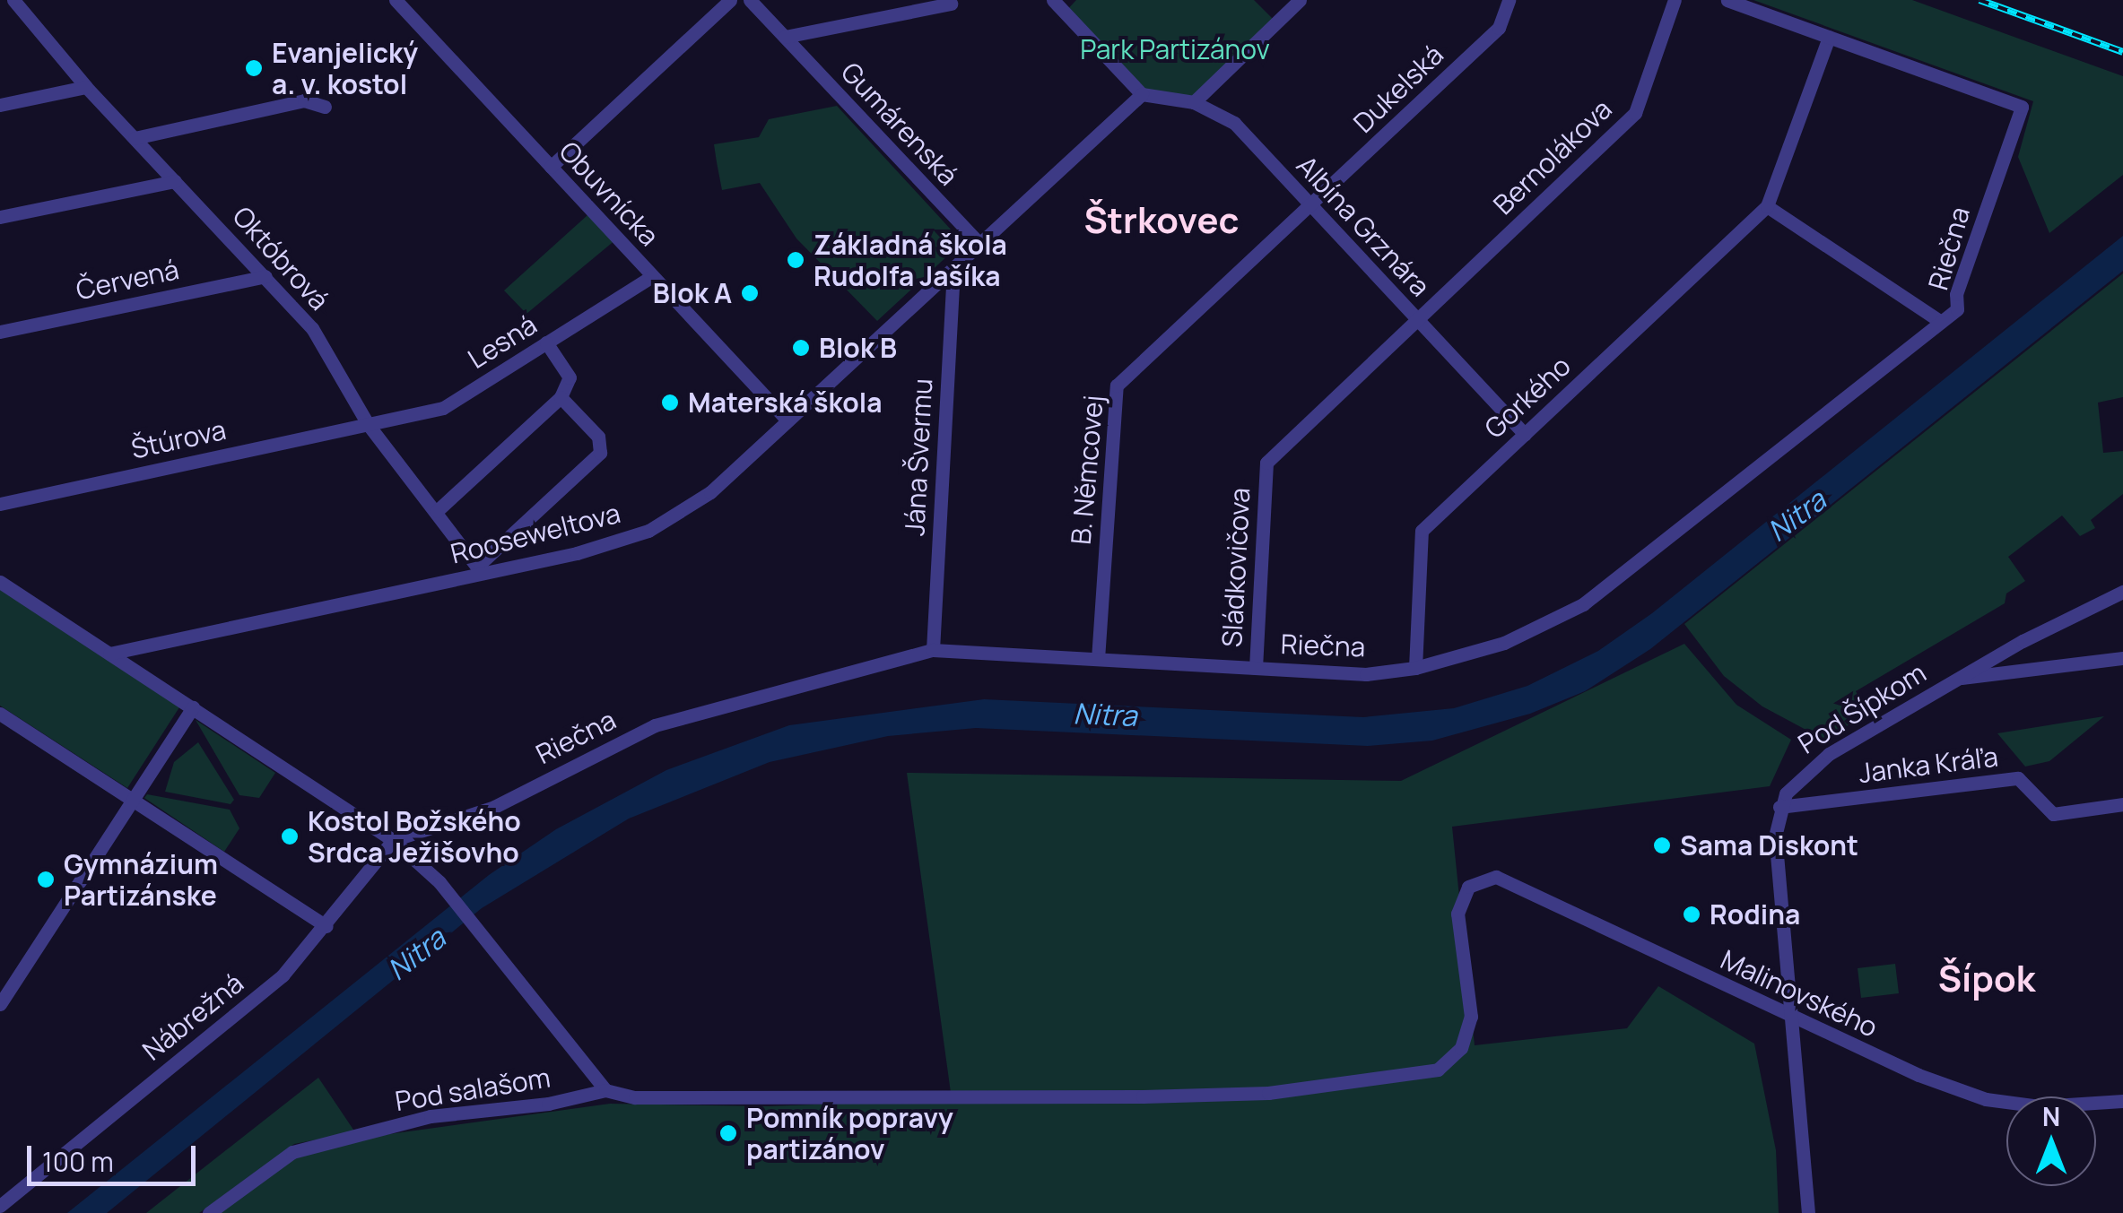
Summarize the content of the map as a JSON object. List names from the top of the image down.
{
  "streets": {
    "street": [
      "Dukelská",
      "Gumárenská",
      "Bernolákova",
      "Obuvnícka",
      "Albína Grznára",
      "Riečna",
      "Októbrová",
      "Červená",
      "Lesná",
      "Gorkého",
      "Štúrova",
      "Jána Švermu",
      "B. Němcovej",
      "Rooseweltova",
      "Sládkovičova",
      "Pod Šípkom",
      "Janka Kráľa",
      "Malinovského",
      "Nábrežná",
      "Pod salašom"
    ]
  },
  "crossings": [
    ["Dukelská", "Albína Grznára"],
    ["Dukelská", "B. Němcovej"],
    ["Gumárenská", "Rooseweltova"],
    ["Bernolákova", "Albína Grznára"],
    ["Bernolákova", "Sládkovičova"],
    ["Obuvnícka", "Lesná"],
    ["Obuvnícka", "Rooseweltova"],
    ["Albína Grznára", "Gorkého"],
    ["Albína Grznára", "B. Němcovej"],
    ["Albína Grznára", "Rooseweltova"],
    ["Albína Grznára", "Sládkovičova"],
    ["Riečna", "Gorkého"],
    ["Riečna", "Jána Švermu"],
    ["Riečna", "B. Němcovej"],
    ["Riečna", "Sládkovičova"],
    ["Riečna", "Nábrežná"],
    ["Októbrová", "Červená"],
    ["Októbrová", "Lesná"],
    ["Októbrová", "Štúrova"],
    ["Októbrová", "Rooseweltova"],
    ["Lesná", "Štúrova"],
    ["Jána Švermu", "Rooseweltova"],
    ["Pod Šípkom", "Janka Kráľa"],
    ["Malinovského", "Pod salašom"]
  ],
  "districts": ["Štrkovec", "Šípok"],
  "water": ["Nitra"],
  "parks": ["Park Partizánov"],
  "places": [
    "Evanjelický a. v. kostol",
    "Základná škola Rudolfa Jašíka",
    "Blok A",
    "Blok B",
    "Materská škola",
    "Kostol Božského Srdca Ježišovho",
    "Sama Diskont",
    "Gymnázium Partizánske",
    "Rodina",
    "Pomník popravy partizánov"
  ],
  "scale_bar": "100 m",
  "north": "top"
}
